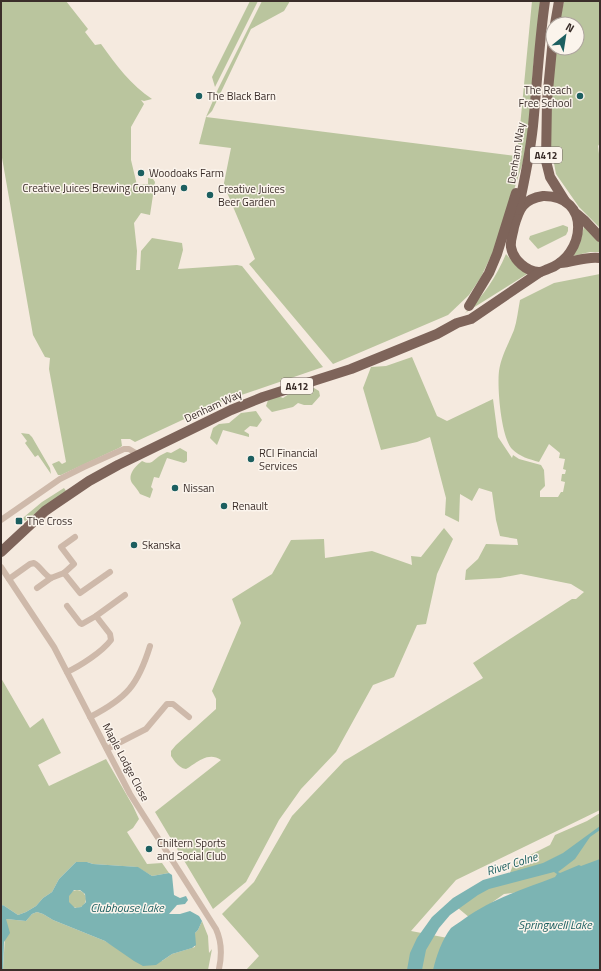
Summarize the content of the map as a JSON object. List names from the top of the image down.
{
  "streets": {
    "main road": ["Denham Way", "A412"],
    "street": ["Maple Lodge Close"]
  },
  "crossings": [
    ["Denham Way", "A412"]
  ],
  "water": ["River Colne", "Clubhouse Lake", "Springwell Lake"],
  "places": {
    "other": [
      "The Black Barn",
      "The Reach Free School",
      "Woodoaks Farm",
      "Creative Juices Brewing Company",
      "Creative Juices Beer Garden",
      "RCI Financial Services",
      "Nissan",
      "Renault",
      "Skanska",
      "Chiltern Sports and Social Club"
    ],
    "transit": ["The Cross"]
  },
  "north": "top right"
}
